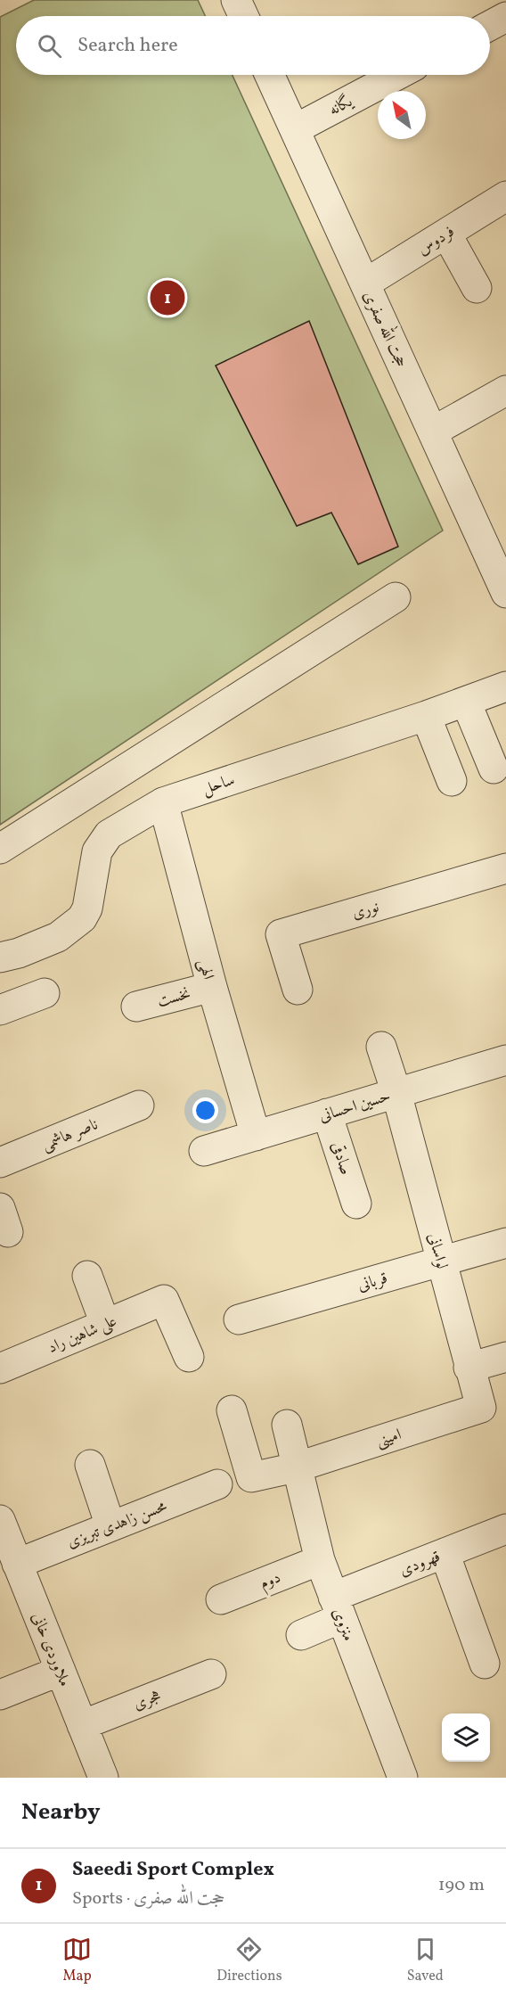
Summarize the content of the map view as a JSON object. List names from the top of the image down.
{
  "streets": {
    "street": [
      "یگانه",
      "فردوس",
      "حجت الله صفری",
      "ساحل",
      "نوری",
      "الهی",
      "نخست",
      "حسین احسانی",
      "ناصر هاشمی",
      "صادقی",
      "لواسانی",
      "قربانی",
      "علی شاهین راد",
      "امینی",
      "محسن زاهدی تبریزی",
      "قهرودی",
      "دوم",
      "منزوی",
      "ملاوردی خانی",
      "هجری"
    ]
  },
  "crossings": [
    ["یگانه", "حجت الله صفری"],
    ["فردوس", "حجت الله صفری"],
    ["ساحل", "الهی"],
    ["الهی", "نخست"],
    ["الهی", "حسین احسانی"],
    ["حسین احسانی", "صادقی"],
    ["حسین احسانی", "لواسانی"],
    ["لواسانی", "قربانی"],
    ["لواسانی", "امینی"],
    ["امینی", "منزوی"],
    ["محسن زاهدی تبریزی", "ملاوردی خانی"],
    ["قهرودی", "منزوی"],
    ["دوم", "منزوی"],
    ["ملاوردی خانی", "هجری"]
  ],
  "north": "top left",
  "page": {
    "search": "Search here",
    "pins": "1",
    "heading": "Nearby",
    "list": [
      {
        "mark": "1",
        "name": "Saeedi Sport Complex",
        "note": "Sports · حجت الله صفری",
        "value": "190 m"
      }
    ],
    "nav": ["Map", "Directions", "Saved"]
  }
}
